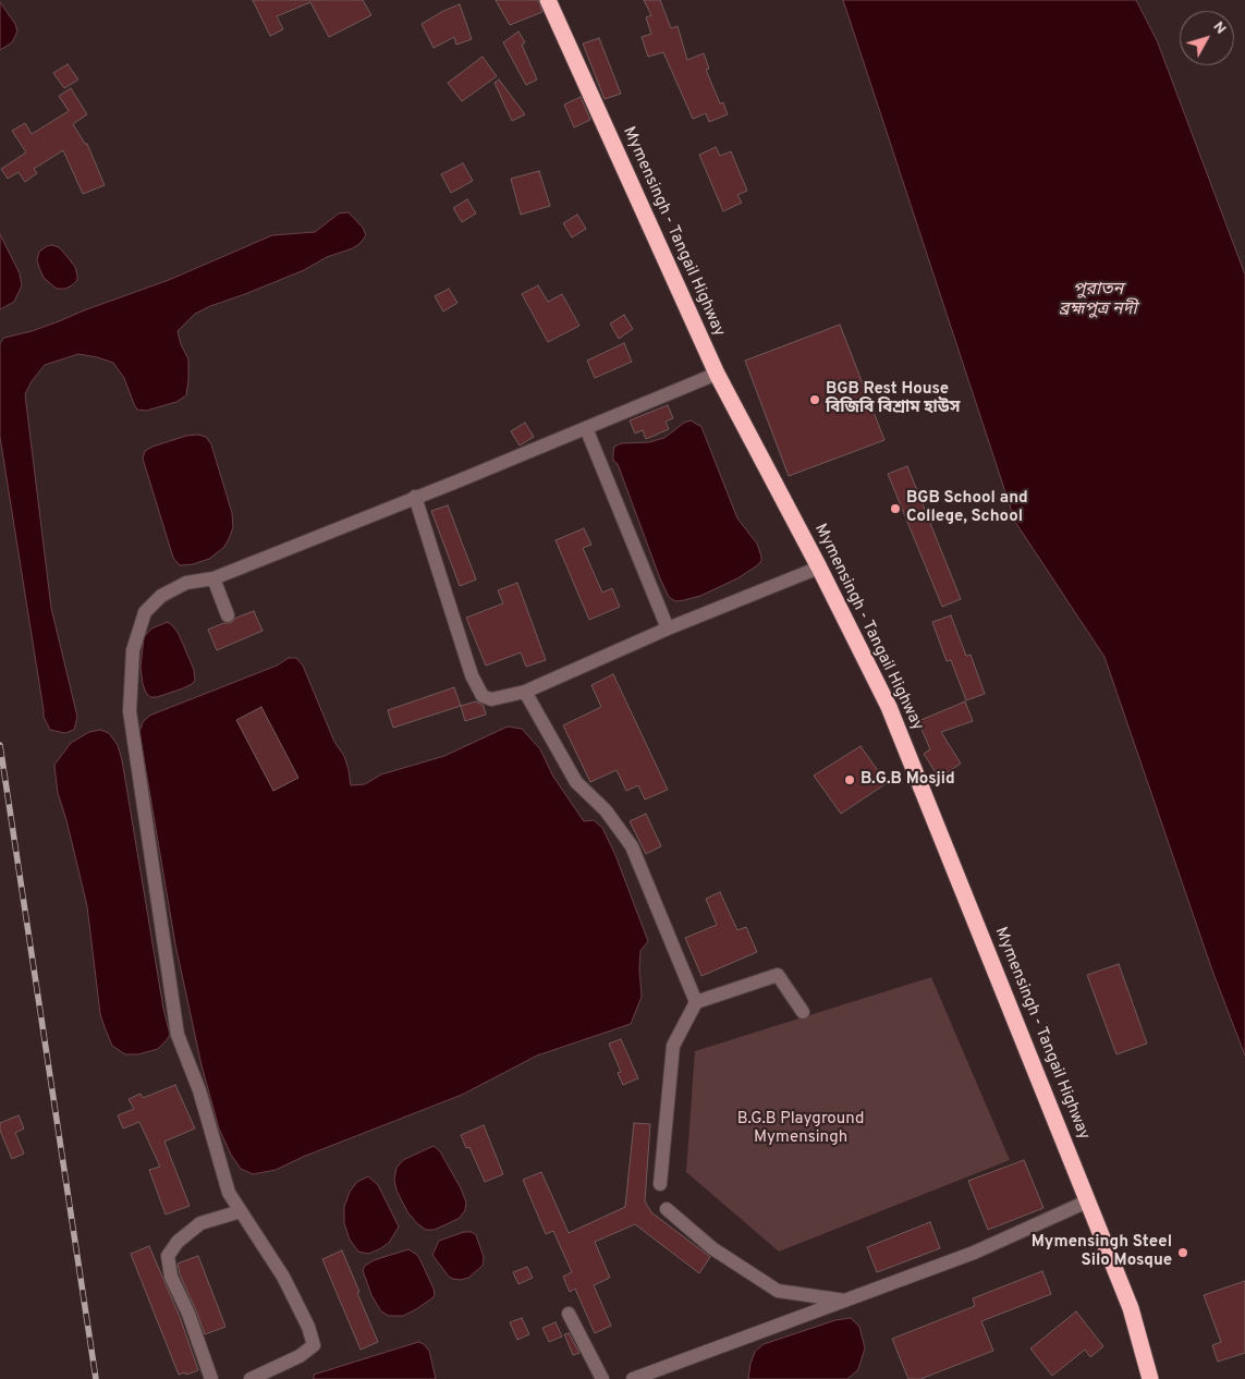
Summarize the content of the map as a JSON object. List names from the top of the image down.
{
  "streets": {
    "highway": ["Mymensingh - Tangail Highway"]
  },
  "water": ["পুরাতন ব্রহ্মপুত্র নদী"],
  "parks": ["B.G.B Playground Mymensingh"],
  "places": [
    "BGB Rest House বিজিবি বিশ্রাম হাউস",
    "BGB School and College, School",
    "B.G.B Mosjid",
    "Mymensingh Steel Silo Mosque"
  ],
  "north": "top right"
}
